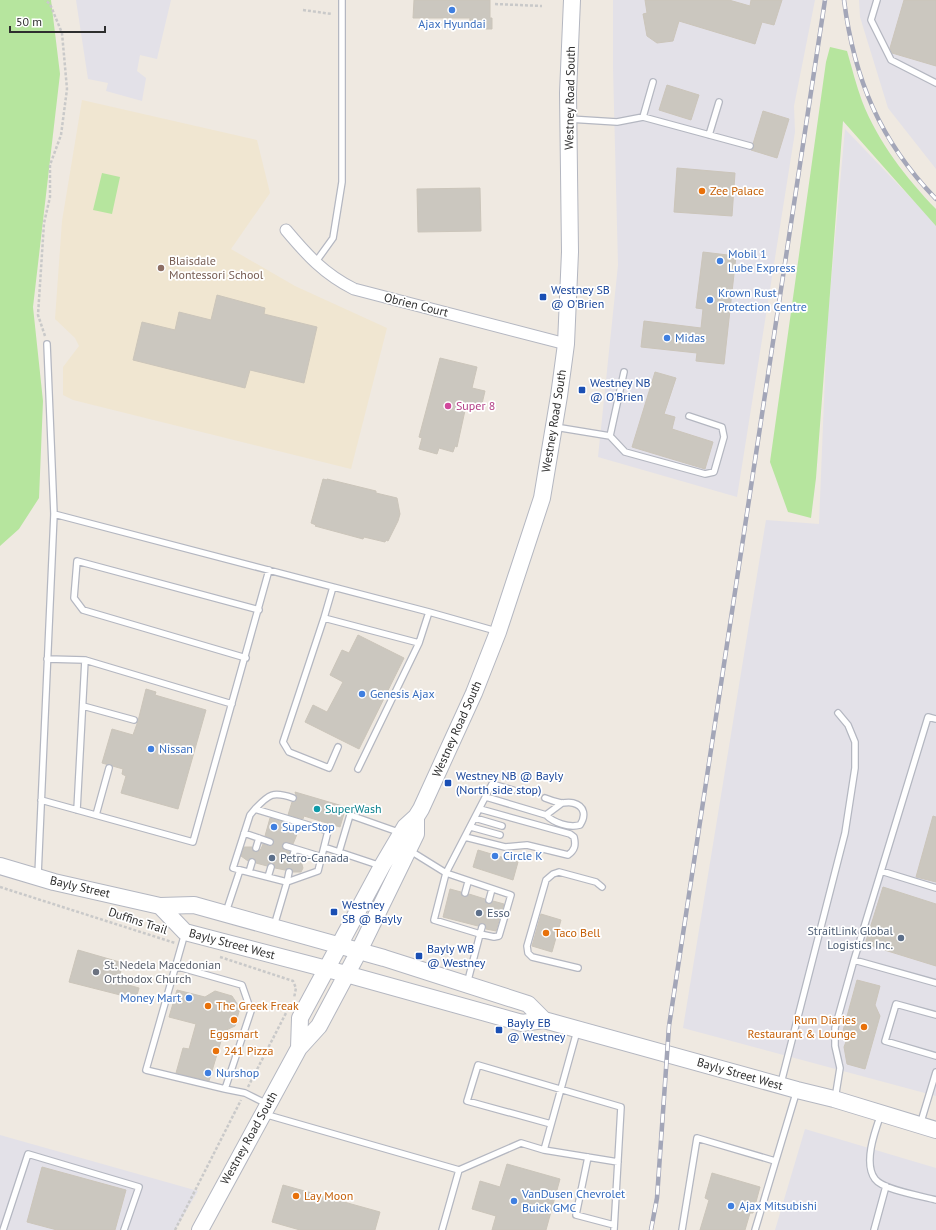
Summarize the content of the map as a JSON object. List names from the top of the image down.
{
  "streets": {
    "main road": ["Westney Road South", "Bayly Street", "Bayly Street West"],
    "street": ["Obrien Court"],
    "path": ["Duffins Trail"]
  },
  "crossings": [
    ["Westney Road South", "Obrien Court"],
    ["Westney Road South", "Bayly Street West"],
    ["Bayly Street", "Bayly Street West"],
    ["Duffins Trail", "Bayly Street West"]
  ],
  "places": {
    "other": [
      "Ajax Hyundai",
      "Zee Palace",
      "Mobil 1 Lube Express",
      "Blaisdale Montessori School",
      "Krown Rust Protection Centre",
      "Midas",
      "Super 8",
      "Genesis Ajax",
      "Nissan",
      "SuperWash",
      "SuperStop",
      "Circle K",
      "Petro-Canada",
      "Esso",
      "Taco Bell",
      "StraitLink Global Logistics Inc.",
      "St. Nedela Macedonian Orthodox Church",
      "Money Mart",
      "The Greek Freak",
      "Eggsmart",
      "Rum Diaries Restaurant & Lounge",
      "241 Pizza",
      "Nurshop",
      "Lay Moon",
      "VanDusen Chevrolet Buick GMC",
      "Ajax Mitsubishi"
    ],
    "transit": [
      "Westney SB @ O'Brien",
      "Westney NB @ O'Brien",
      "Westney NB @ Bayly (North side stop)",
      "Westney SB @ Bayly",
      "Bayly WB @ Westney",
      "Bayly EB @ Westney"
    ]
  },
  "scale_bar": "50 m"
}
